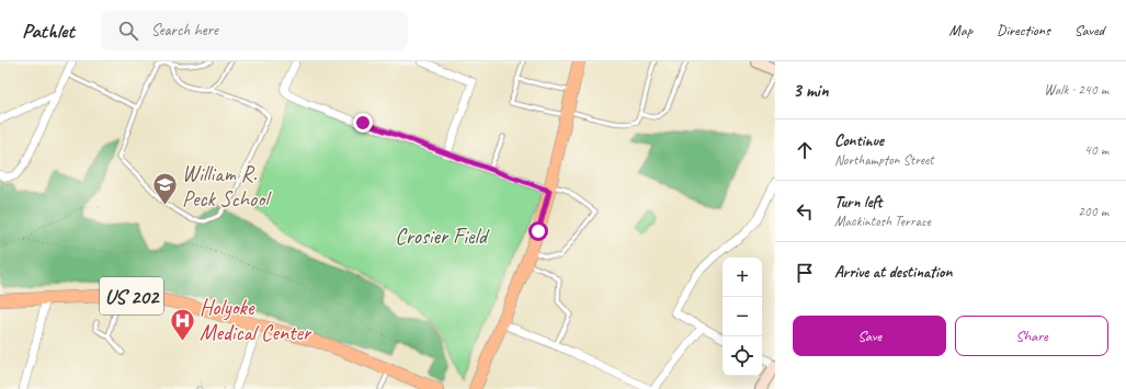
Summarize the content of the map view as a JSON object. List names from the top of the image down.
{
  "streets": {
    "main road": ["US 202"]
  },
  "parks": ["Crosier Field"],
  "places": {
    "school or university": ["William R. Peck School"],
    "hospital": ["Holyoke Medical Center"]
  },
  "page": {
    "header": "Pathlet",
    "search": "Search here",
    "nav": ["Map", "Directions", "Saved"],
    "heading": ["3 min", "Walk · 240 m"],
    "list": [
      ["Continue", "Northampton Street", "40 m"],
      ["Turn left", "Mackintosh Terrace", "200 m"],
      "Arrive at destination"
    ],
    "map_buttons": ["+", "−"],
    "buttons": ["Save", "Share"]
  }
}
